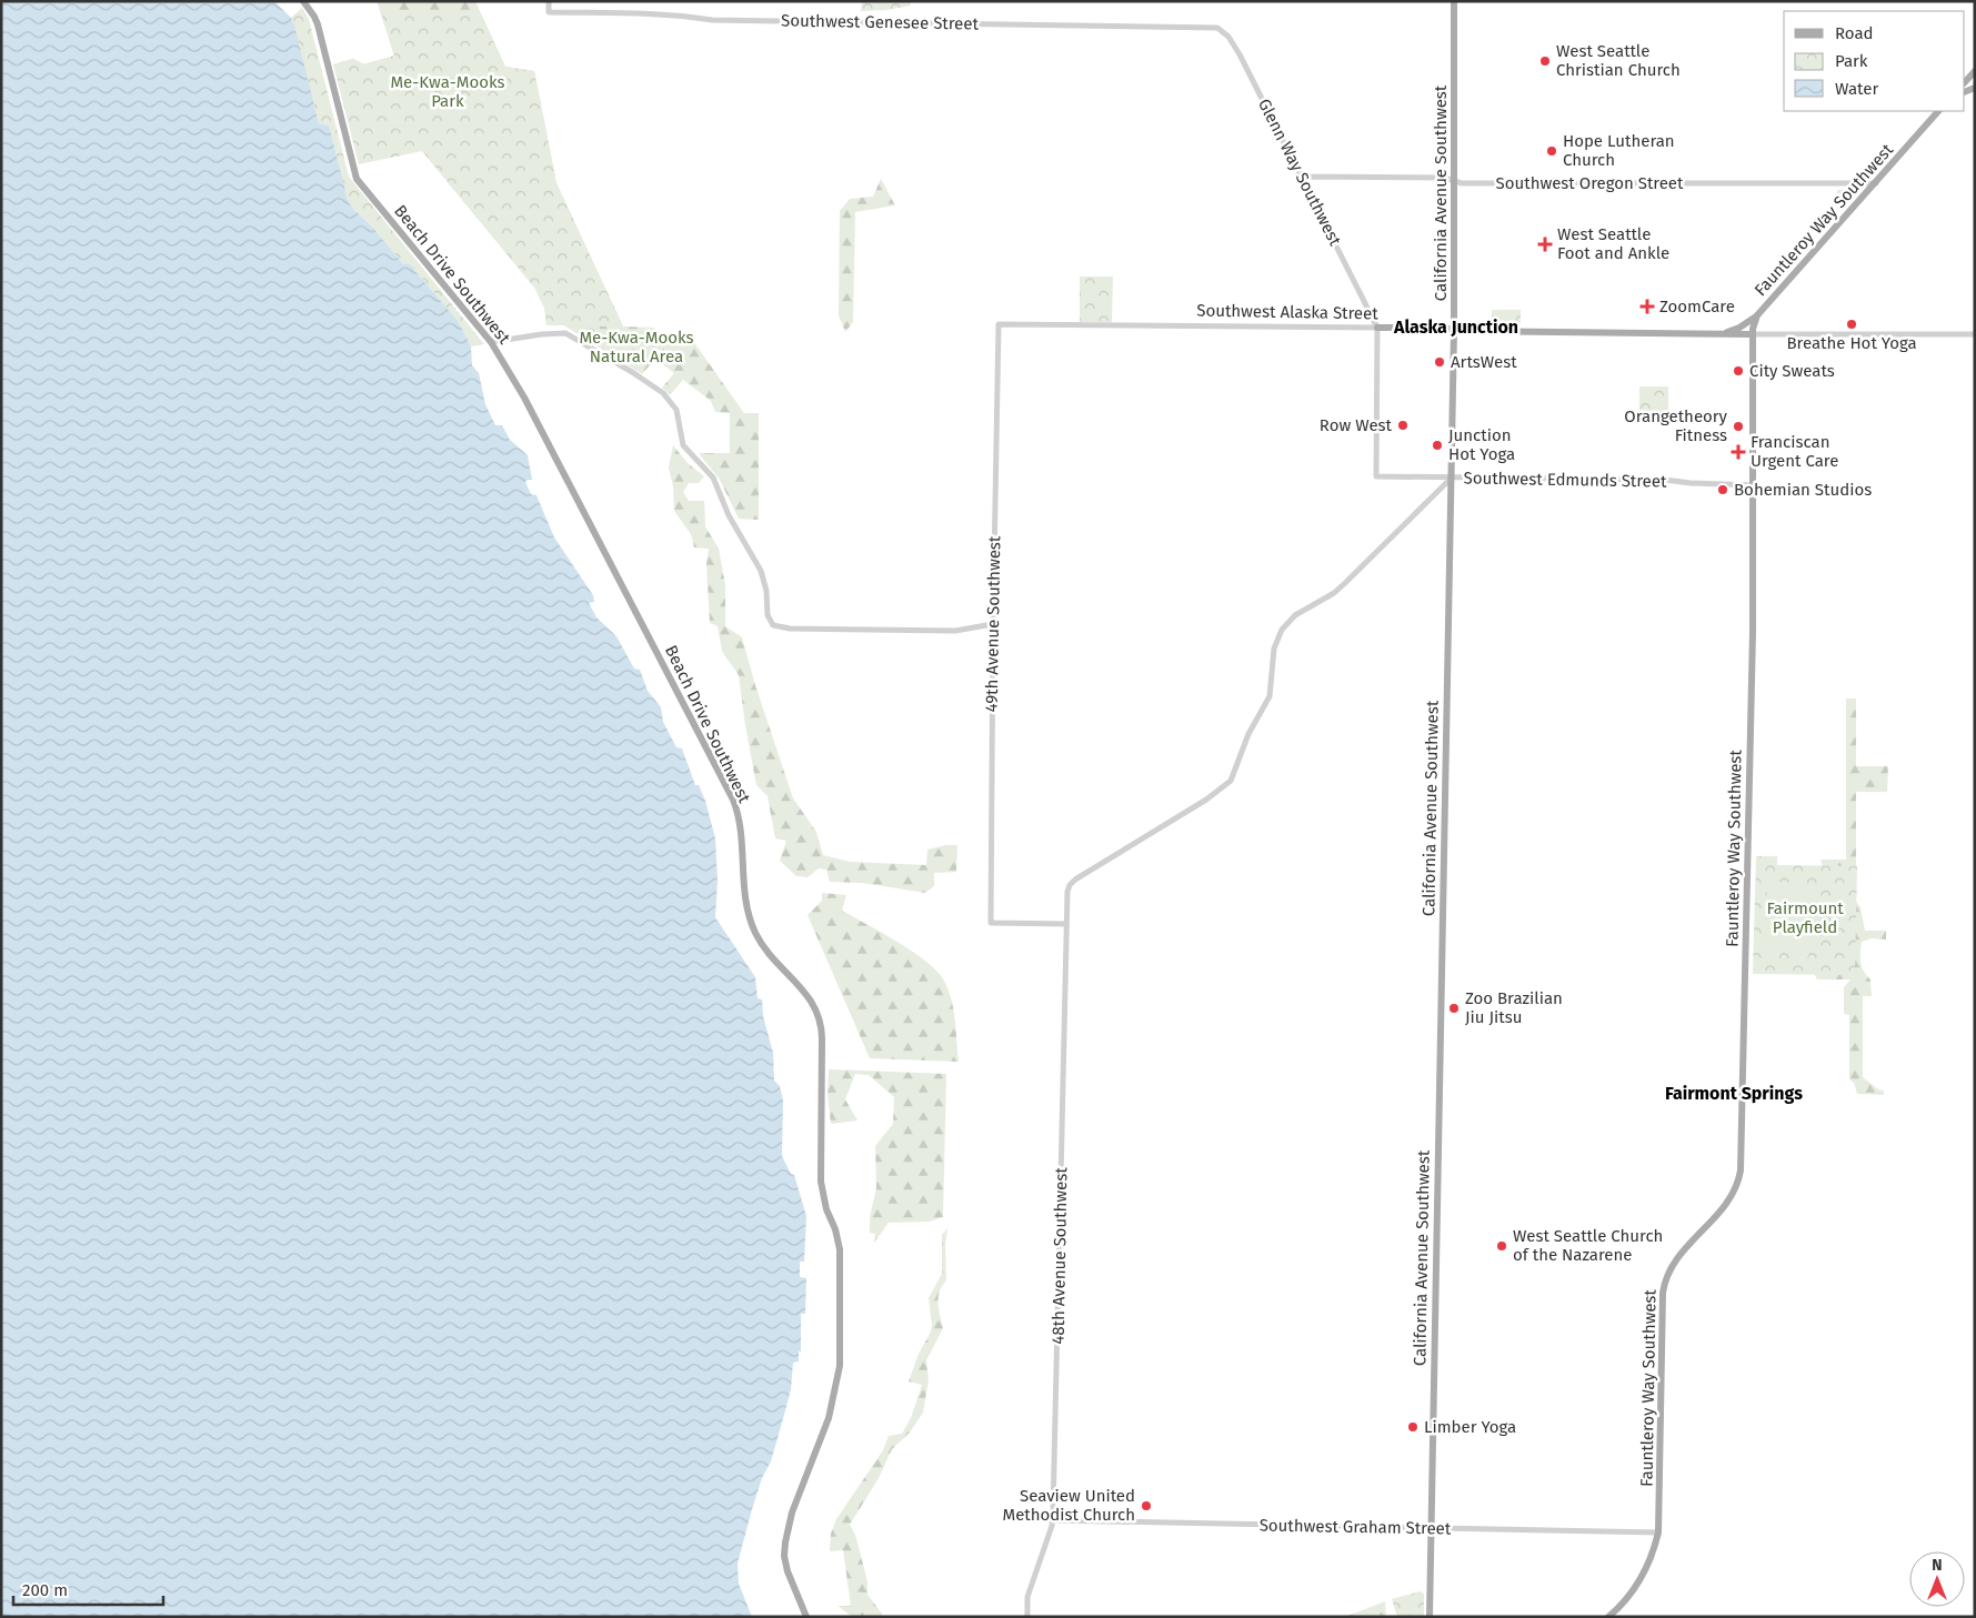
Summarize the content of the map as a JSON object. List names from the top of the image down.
{
  "streets": {
    "main road": [
      "California Avenue Southwest",
      "Fauntleroy Way Southwest",
      "Beach Drive Southwest",
      "Southwest Alaska Street"
    ],
    "street": [
      "Southwest Genesee Street",
      "Glenn Way Southwest",
      "Southwest Oregon Street",
      "Southwest Edmunds Street",
      "49th Avenue Southwest",
      "48th Avenue Southwest",
      "Southwest Graham Street"
    ]
  },
  "crossings": [
    ["Southwest Genesee Street", "Glenn Way Southwest"],
    ["Glenn Way Southwest", "Southwest Oregon Street"],
    ["Glenn Way Southwest", "Southwest Alaska Street"],
    ["Glenn Way Southwest", "Southwest Edmunds Street"],
    ["Southwest Oregon Street", "California Avenue Southwest"],
    ["Southwest Oregon Street", "Fauntleroy Way Southwest"],
    ["California Avenue Southwest", "Southwest Alaska Street"],
    ["California Avenue Southwest", "Southwest Edmunds Street"],
    ["California Avenue Southwest", "48th Avenue Southwest"],
    ["California Avenue Southwest", "Southwest Graham Street"],
    ["Fauntleroy Way Southwest", "Southwest Alaska Street"],
    ["Fauntleroy Way Southwest", "Southwest Edmunds Street"],
    ["Fauntleroy Way Southwest", "Southwest Graham Street"],
    ["Southwest Alaska Street", "Southwest Edmunds Street"],
    ["Southwest Alaska Street", "49th Avenue Southwest"],
    ["Southwest Edmunds Street", "48th Avenue Southwest"],
    ["49th Avenue Southwest", "48th Avenue Southwest"],
    ["48th Avenue Southwest", "Southwest Graham Street"]
  ],
  "districts": ["Alaska Junction", "Fairmont Springs"],
  "parks": ["Me-Kwa-Mooks Park", "Me-Kwa-Mooks Natural Area", "Fairmount Playfield"],
  "places": {
    "other": [
      "West Seattle Christian Church",
      "Hope Lutheran Church",
      "Breathe Hot Yoga",
      "ArtsWest",
      "City Sweats",
      "Row West",
      "Orangetheory Fitness",
      "Junction Hot Yoga",
      "Bohemian Studios",
      "Zoo Brazilian Jiu Jitsu",
      "West Seattle Church of the Nazarene",
      "Limber Yoga",
      "Seaview United Methodist Church"
    ],
    "health": ["West Seattle Foot and Ankle", "ZoomCare", "Franciscan Urgent Care"]
  },
  "legend": ["Road", "Park", "Water"],
  "scale_bar": "200 m",
  "north": "top"
}
